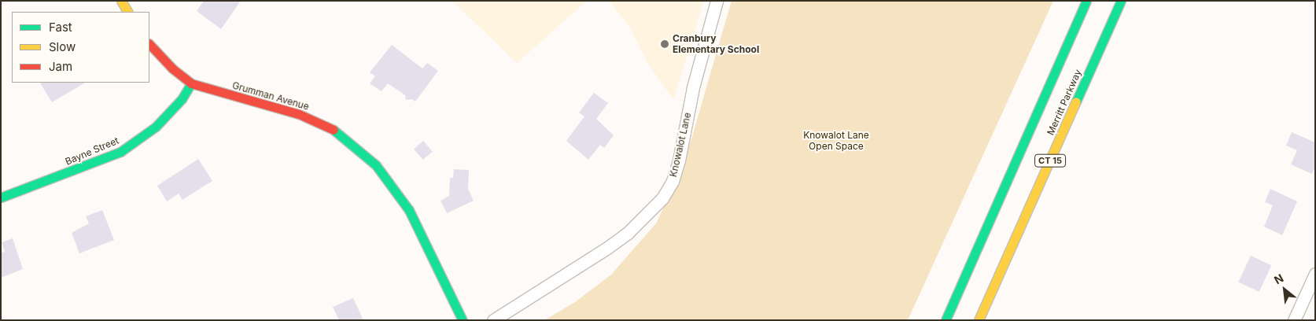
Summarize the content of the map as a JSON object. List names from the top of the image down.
{
  "streets": {
    "main road": [
      "Grumman Avenue",
      "Merritt Parkway",
      "Bayne Street",
      "CT 15"
    ],
    "street": ["Knowalot Lane"]
  },
  "crossings": [
    ["Grumman Avenue", "Bayne Street"]
  ],
  "parks": ["Knowalot Lane Open Space"],
  "places": ["Cranbury Elementary School"],
  "legend": ["Fast", "Slow", "Jam"],
  "north": "top left"
}
